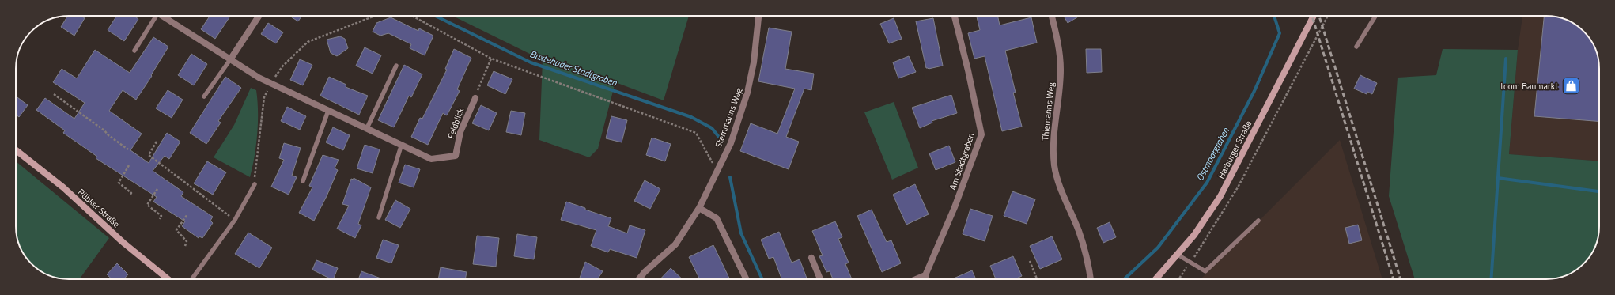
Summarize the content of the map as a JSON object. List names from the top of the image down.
{
  "streets": {
    "street": [
      "Thiemanns Weg",
      "Stemmanns Weg",
      "Feldblick",
      "Harburger Straße",
      "Am Stadtgraben",
      "Rübker Straße"
    ]
  },
  "water": ["Buxtehuder Stadtgraben", "Ostmoorgraben"],
  "places": {
    "shop": ["toom Baumarkt"]
  }
}
